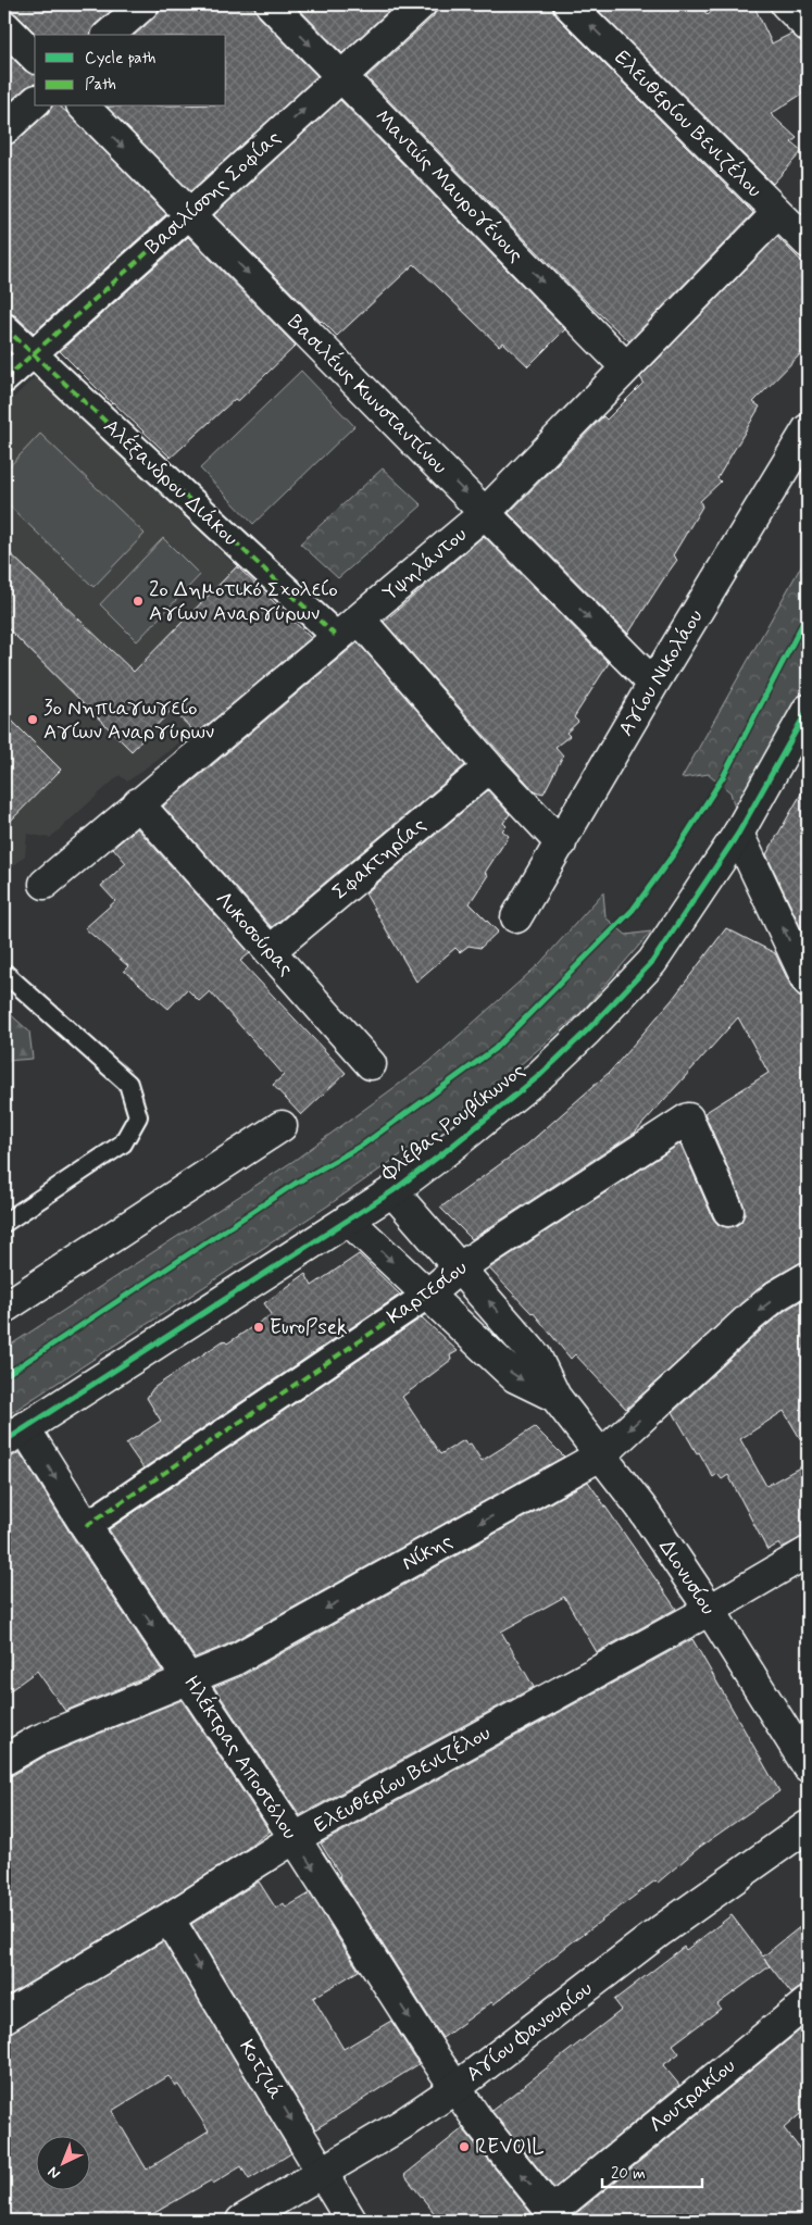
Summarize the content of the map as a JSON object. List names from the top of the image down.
{
  "streets": {
    "street": [
      "Ελευθερίου Βενιζέλου",
      "Μαντώς Μαυρογένους",
      "Βασιλίσσης Σοφίας",
      "Βασιλέως Κωνσταντίνου",
      "Αλέξανδρου Διάκου",
      "Υψηλάντου",
      "Αγίου Νικολάου",
      "Σφακτηρίας",
      "Λυκοσούρας",
      "Φλέβας Ρουβίκωνος",
      "Καρτεσίου",
      "Νίκης",
      "Διονυσίου",
      "Ηλέκτρας Αποστόλου",
      "Αγίου Φανουρίου",
      "Κοτζιά",
      "Λουτρακίου"
    ]
  },
  "crossings": [
    ["Ελευθερίου Βενιζέλου", "Υψηλάντου"],
    ["Ελευθερίου Βενιζέλου", "Διονυσίου"],
    ["Ελευθερίου Βενιζέλου", "Ηλέκτρας Αποστόλου"],
    ["Ελευθερίου Βενιζέλου", "Κοτζιά"],
    ["Μαντώς Μαυρογένους", "Βασιλίσσης Σοφίας"],
    ["Μαντώς Μαυρογένους", "Υψηλάντου"],
    ["Βασιλίσσης Σοφίας", "Βασιλέως Κωνσταντίνου"],
    ["Βασιλίσσης Σοφίας", "Αλέξανδρου Διάκου"],
    ["Βασιλέως Κωνσταντίνου", "Υψηλάντου"],
    ["Βασιλέως Κωνσταντίνου", "Αγίου Νικολάου"],
    ["Αλέξανδρου Διάκου", "Υψηλάντου"],
    ["Υψηλάντου", "Λυκοσούρας"],
    ["Σφακτηρίας", "Λυκοσούρας"],
    ["Φλέβας Ρουβίκωνος", "Διονυσίου"],
    ["Φλέβας Ρουβίκωνος", "Ηλέκτρας Αποστόλου"],
    ["Καρτεσίου", "Διονυσίου"],
    ["Καρτεσίου", "Ηλέκτρας Αποστόλου"],
    ["Νίκης", "Διονυσίου"],
    ["Νίκης", "Ηλέκτρας Αποστόλου"],
    ["Ηλέκτρας Αποστόλου", "Αγίου Φανουρίου"],
    ["Ηλέκτρας Αποστόλου", "Λουτρακίου"],
    ["Αγίου Φανουρίου", "Κοτζιά"]
  ],
  "one_way": [
    "Μαντώς Μαυρογένους",
    "Βασιλίσσης Σοφίας",
    "Νίκης",
    "Κοτζιά"
  ],
  "places": [
    "2ο Δημοτικό Σχολείο Αγίων Αναργύρων",
    "3ο Νηπιαγωγείο Αγίων Αναργύρων",
    "EuroPsek",
    "REVOIL"
  ],
  "legend": ["Cycle path", "Path"],
  "scale_bar": "20 m",
  "north": "bottom left"
}
